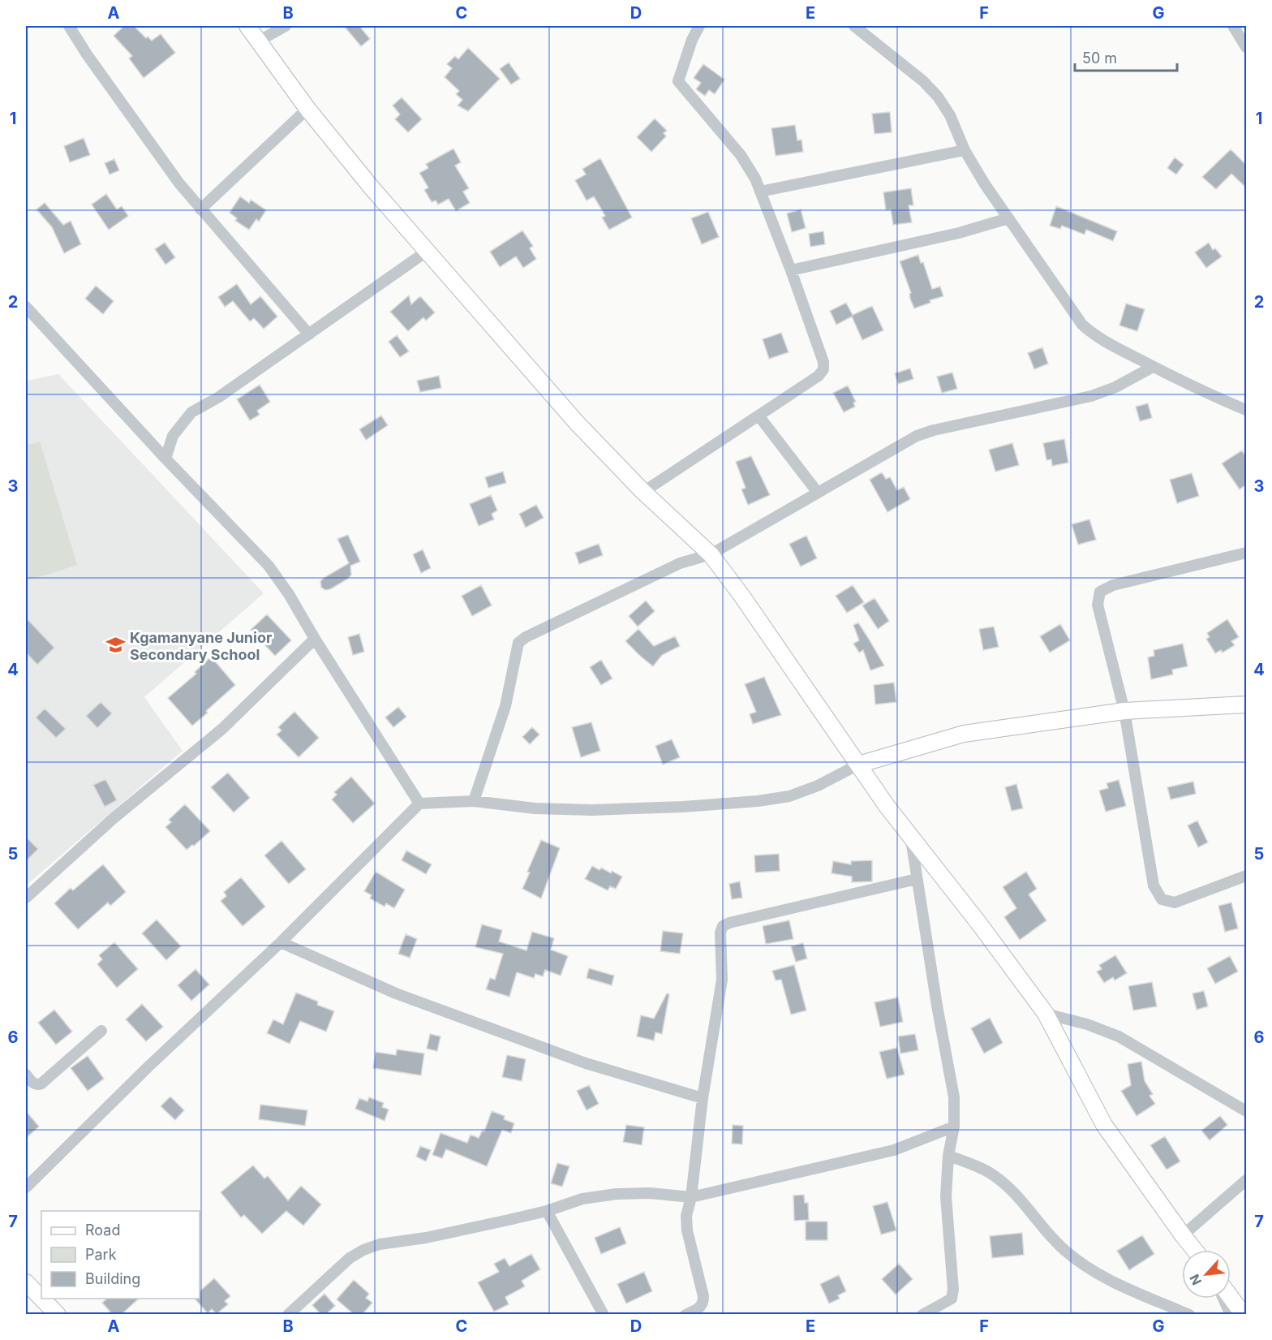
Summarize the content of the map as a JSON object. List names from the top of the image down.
{
  "places": {
    "school or university": ["Kgamanyane Junior Secondary School"]
  },
  "legend": ["Road", "Park", "Building"],
  "scale_bar": "50 m",
  "north": "bottom left",
  "grid": {
    "columns": [
      "A",
      "B",
      "C",
      "D",
      "E",
      "F",
      "G"
    ],
    "rows": [
      "1",
      "2",
      "3",
      "4",
      "5",
      "6",
      "7"
    ]
  }
}
